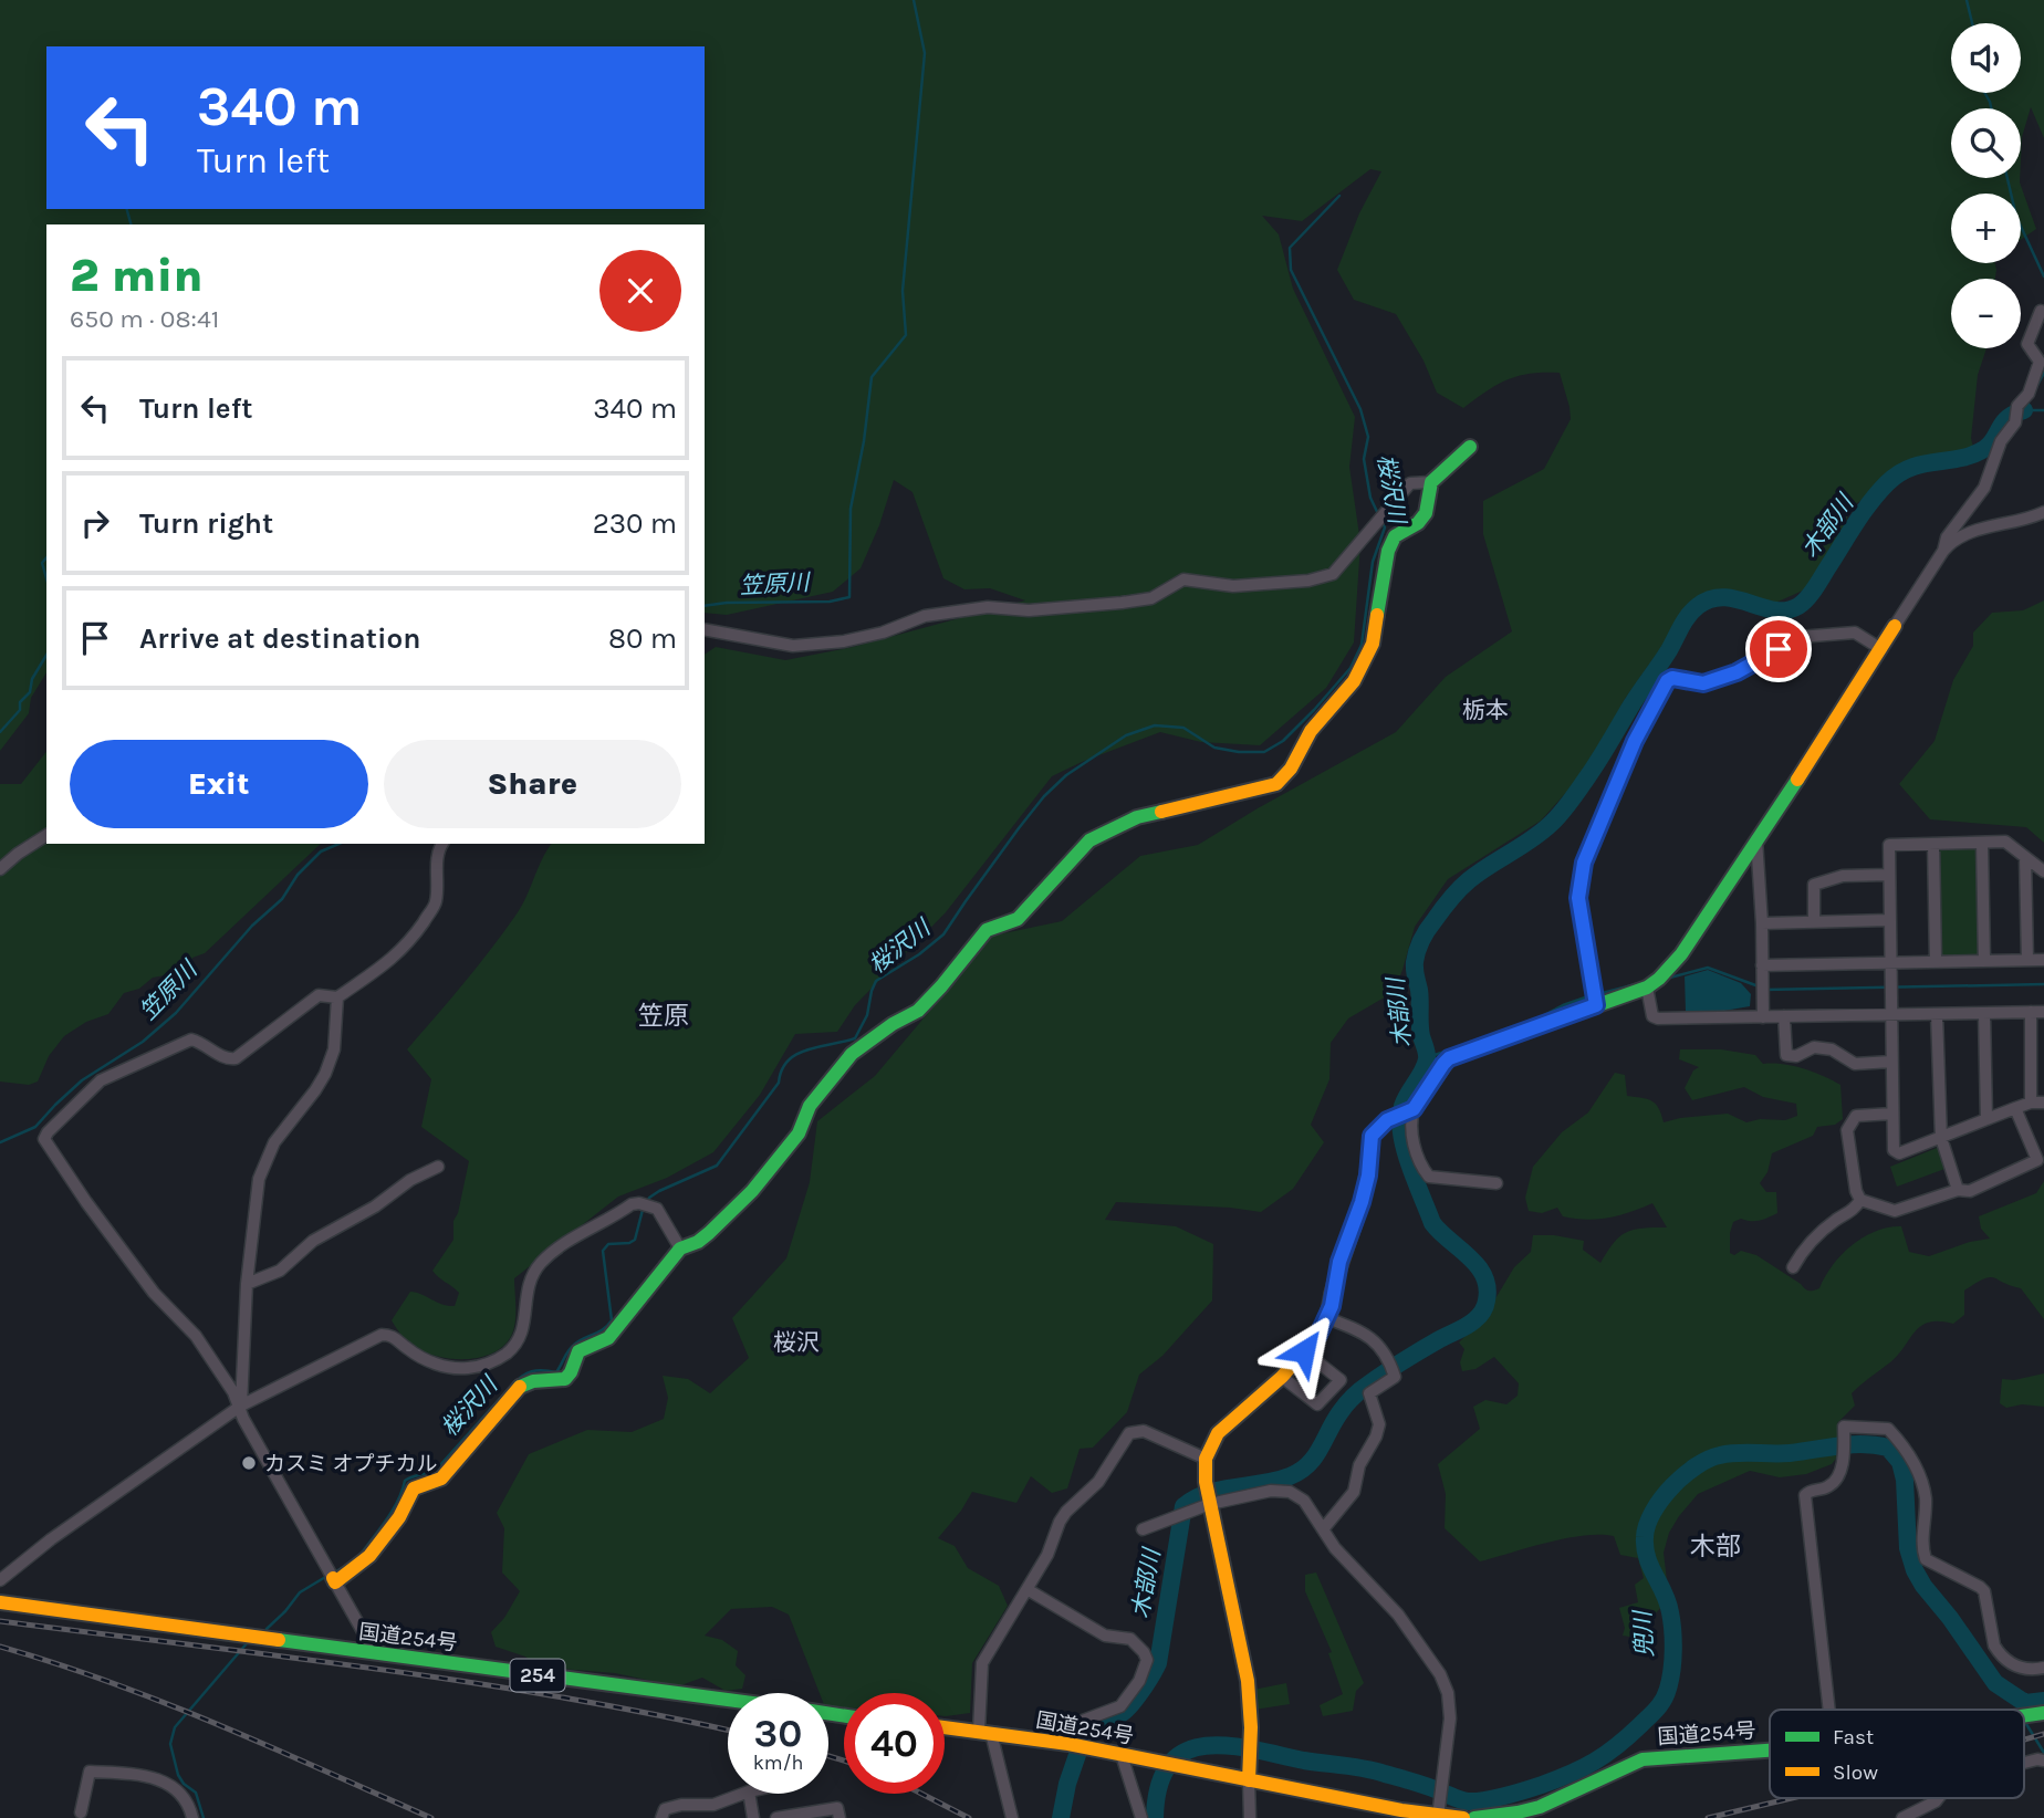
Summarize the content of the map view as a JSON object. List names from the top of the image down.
{
  "streets": {
    "main road": ["国道254号", "254"]
  },
  "districts": [
    "栃本",
    "笠原",
    "桜沢",
    "木部"
  ],
  "water": [
    "桜沢川",
    "木部川",
    "笠原川",
    "兜川"
  ],
  "places": ["カスミ オプチカル"],
  "legend": ["Fast", "Slow"],
  "page": {
    "map_buttons": ["+", "−"],
    "turn": ["340 m", "Turn left"],
    "heading": ["2 min", "650 m · 08:41"],
    "list": [
      {
        "name": "Turn left",
        "value": "340 m"
      },
      {
        "name": "Turn right",
        "value": "230 m"
      },
      {
        "name": "Arrive at destination",
        "value": "80 m"
      }
    ],
    "buttons": ["Exit", "Share"],
    "speed": "30 km/h",
    "limit": "40"
  }
}
